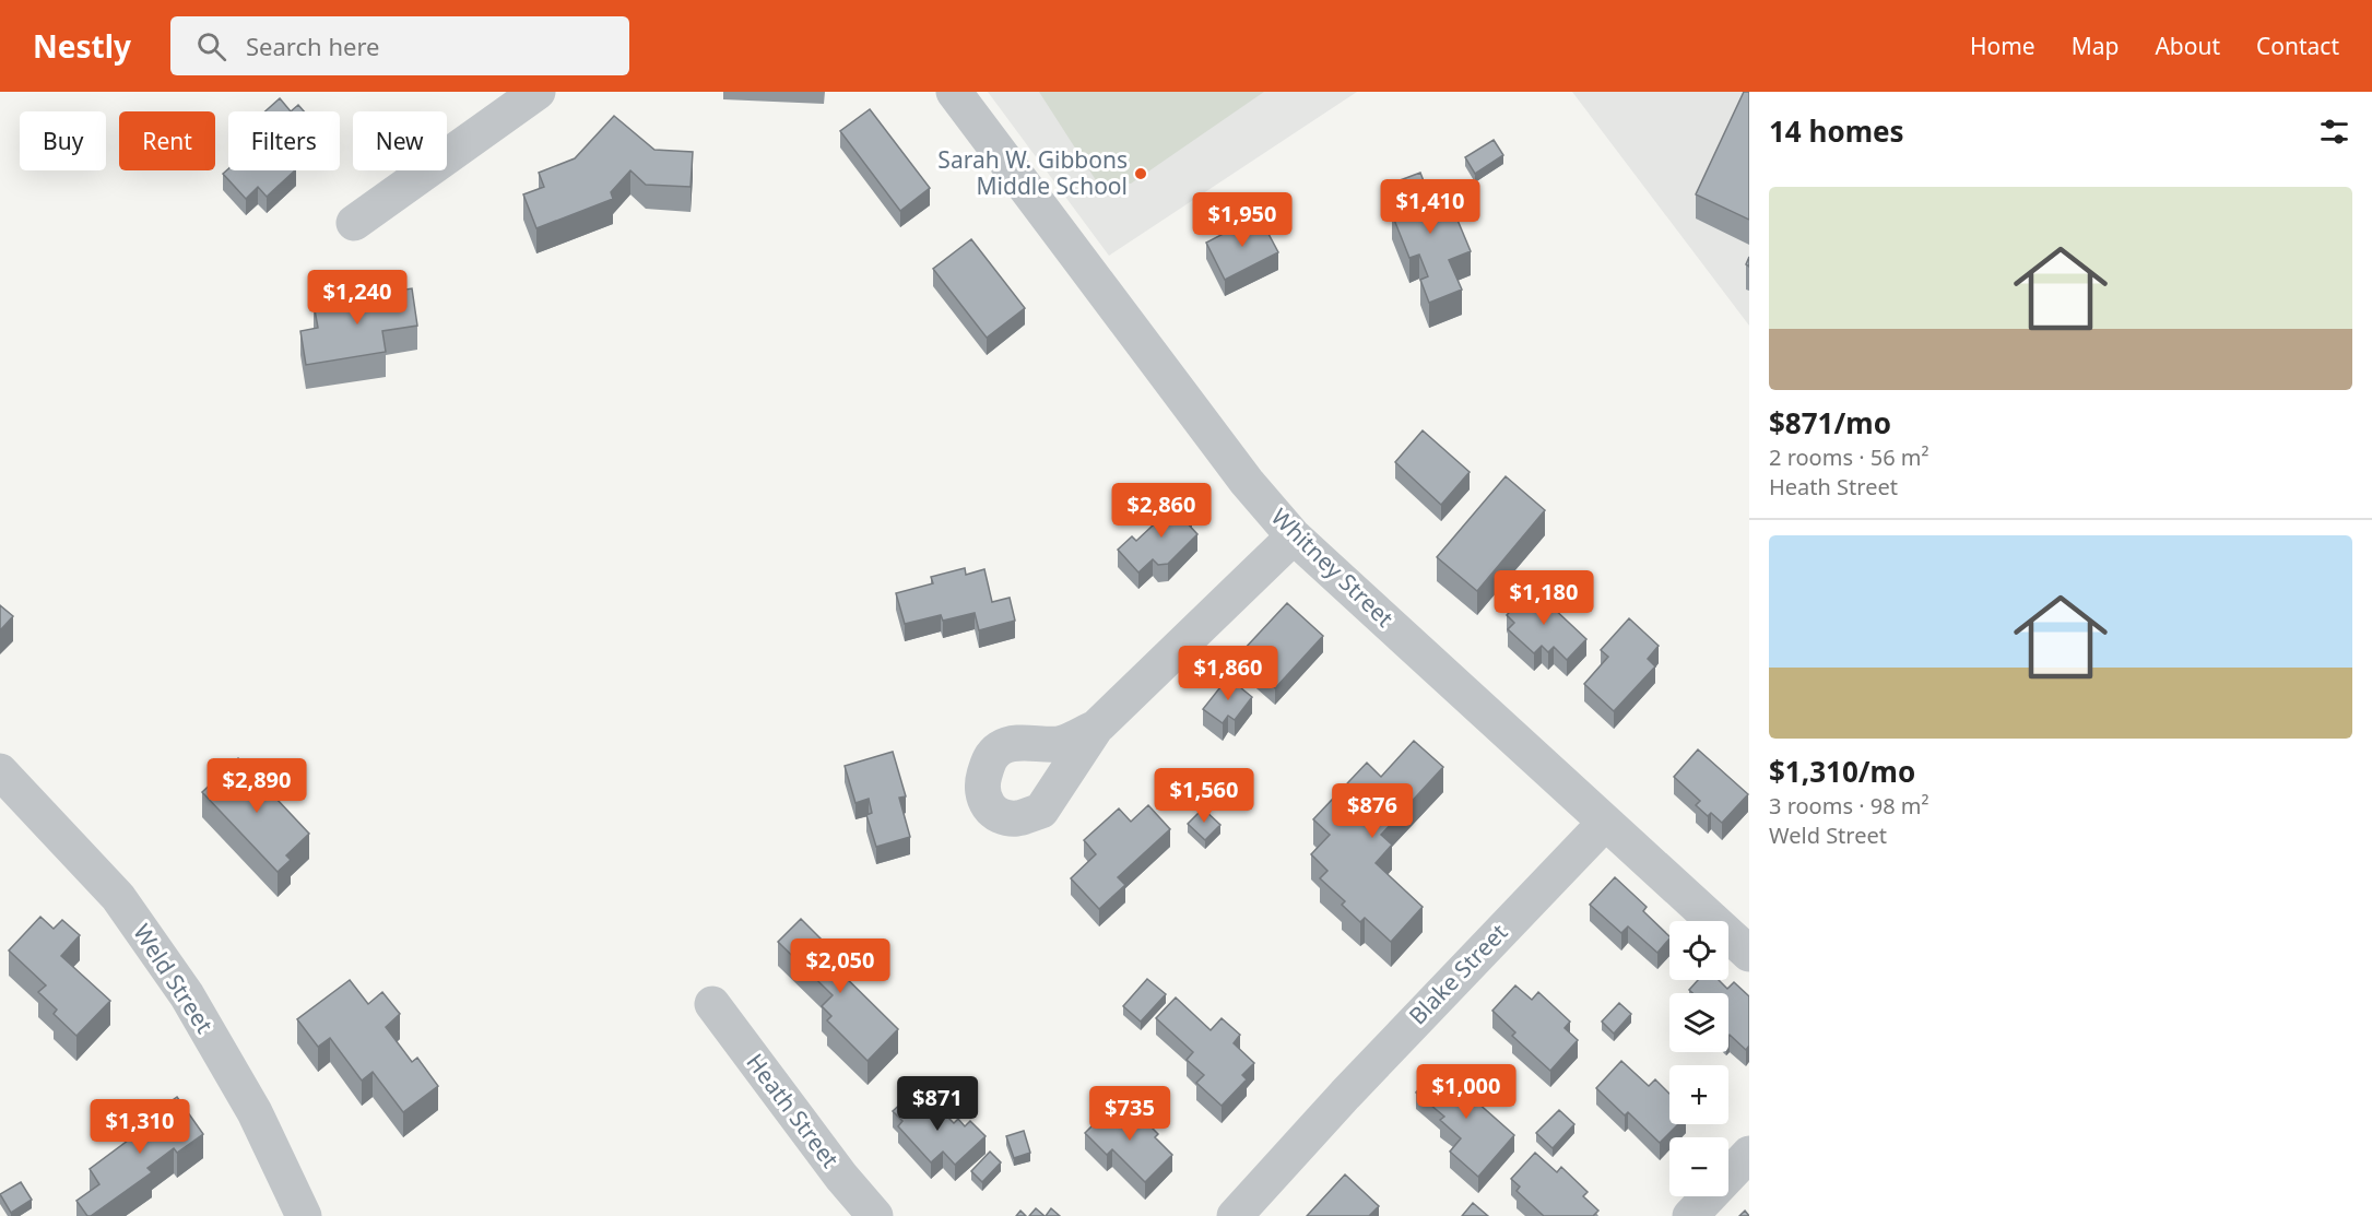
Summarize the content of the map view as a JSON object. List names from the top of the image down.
{
  "streets": {
    "street": [
      "Whitney Street",
      "Blake Street",
      "Weld Street",
      "Heath Street"
    ]
  },
  "crossings": [
    ["Whitney Street", "Blake Street"]
  ],
  "places": ["Sarah W. Gibbons Middle School"],
  "page": {
    "header": "Nestly",
    "search": "Search here",
    "nav": [
      "Home",
      "Map",
      "About",
      "Contact"
    ],
    "heading": "14 homes",
    "chip": [
      "Buy",
      "Rent",
      "Filters",
      "New"
    ],
    "list": [
      {
        "name": "$871/mo",
        "note": "2 rooms · 56 m² · Heath Street"
      },
      {
        "name": "$1,310/mo",
        "note": "3 rooms · 98 m² · Weld Street"
      }
    ],
    "price": [
      "$1,410",
      "$1,950",
      "$1,240",
      "$2,860",
      "$1,180",
      "$1,860",
      "$2,890",
      "$1,560",
      "$876",
      "$2,050",
      "$1,000",
      "$871",
      "$735",
      "$1,310"
    ],
    "map_buttons": ["+", "−"]
  }
}
